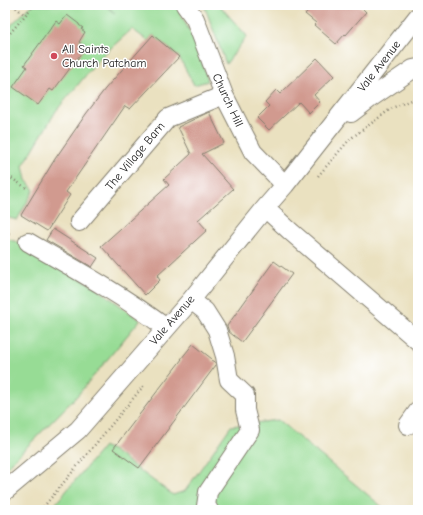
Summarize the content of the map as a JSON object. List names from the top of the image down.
{
  "streets": {
    "street": ["Vale Avenue", "Church Hill", "The Village Barn"]
  },
  "crossings": [
    ["Vale Avenue", "Church Hill"],
    ["Church Hill", "The Village Barn"]
  ],
  "places": ["All Saints Church Patcham"]
}
